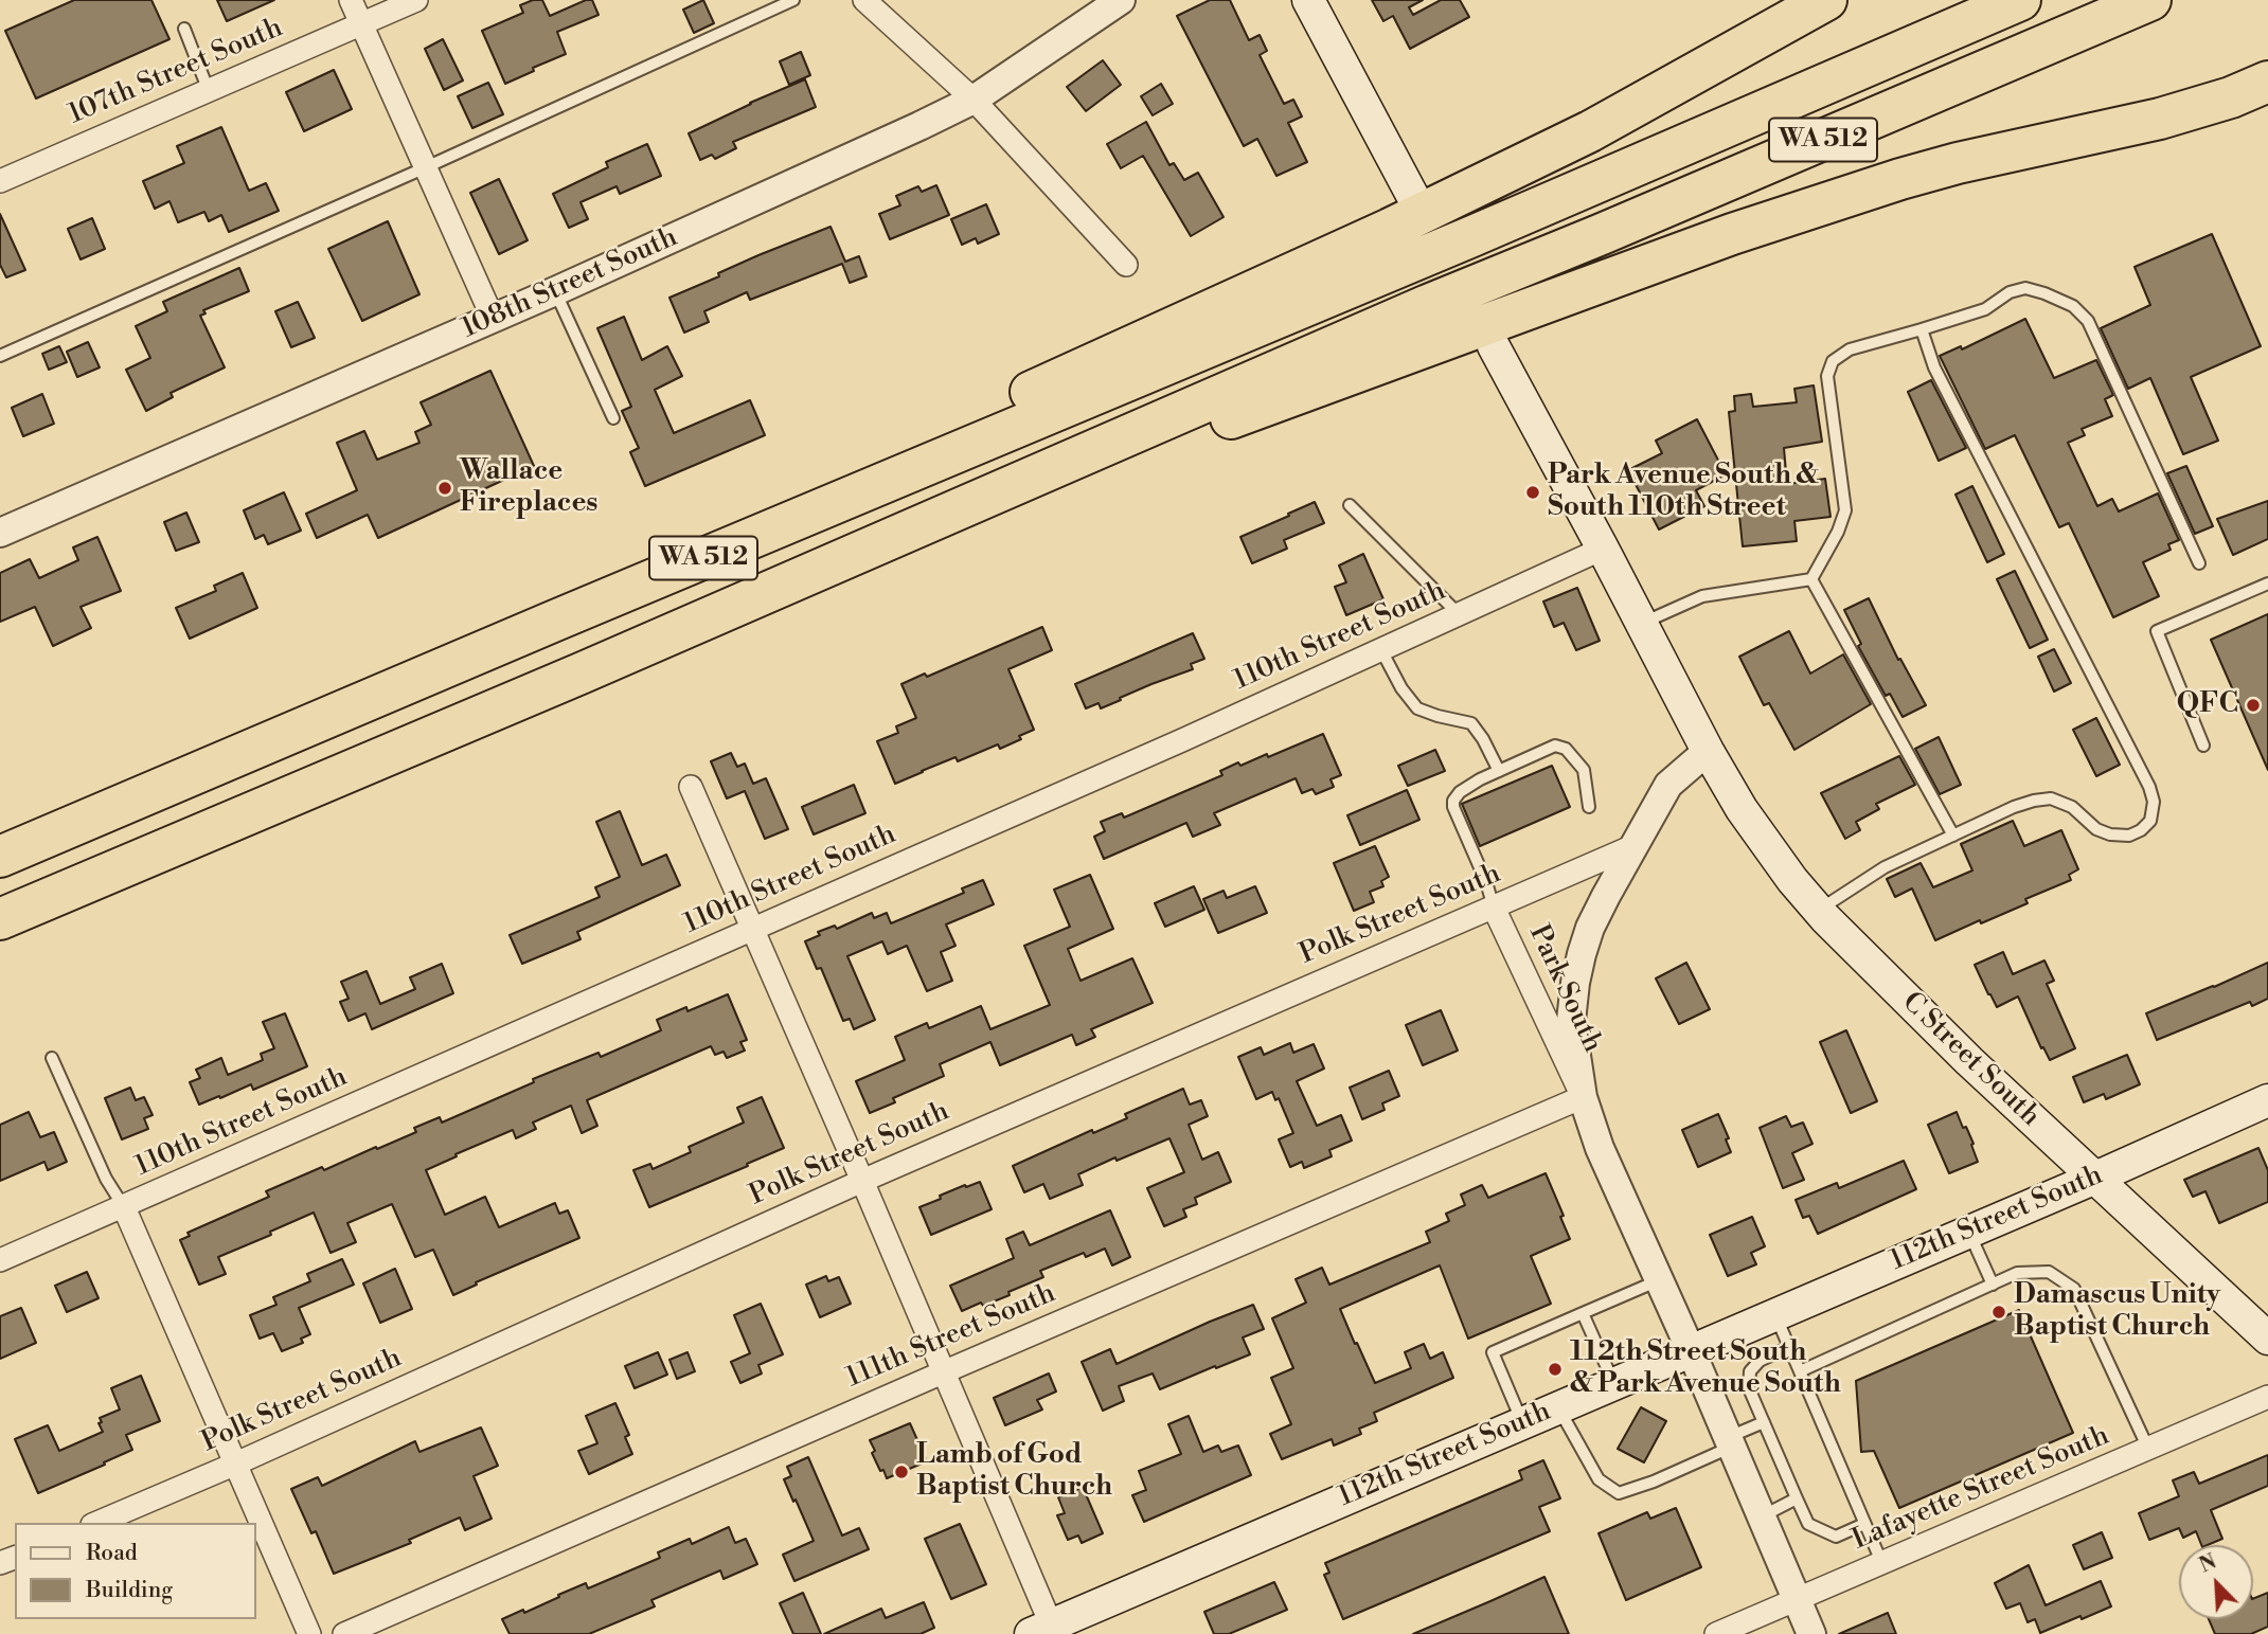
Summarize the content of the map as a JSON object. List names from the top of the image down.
{
  "streets": {
    "highway": ["WA 512"],
    "main road": ["C Street South", "112th Street South"],
    "street": [
      "107th Street South",
      "108th Street South",
      "110th Street South",
      "Polk Street South",
      "Park South",
      "111th Street South",
      "Lafayette Street South"
    ]
  },
  "crossings": [
    ["110th Street South", "C Street South"],
    ["Polk Street South", "Park South"],
    ["Park South", "111th Street South"],
    ["C Street South", "112th Street South"]
  ],
  "places": [
    "Wallace Fireplaces",
    "Park Avenue South & South 110th Street",
    "QFC",
    "Damascus Unity Baptist Church",
    "112th Street South & Park Avenue South",
    "Lamb of God Baptist Church"
  ],
  "legend": ["Road", "Building"],
  "north": "top left"
}
